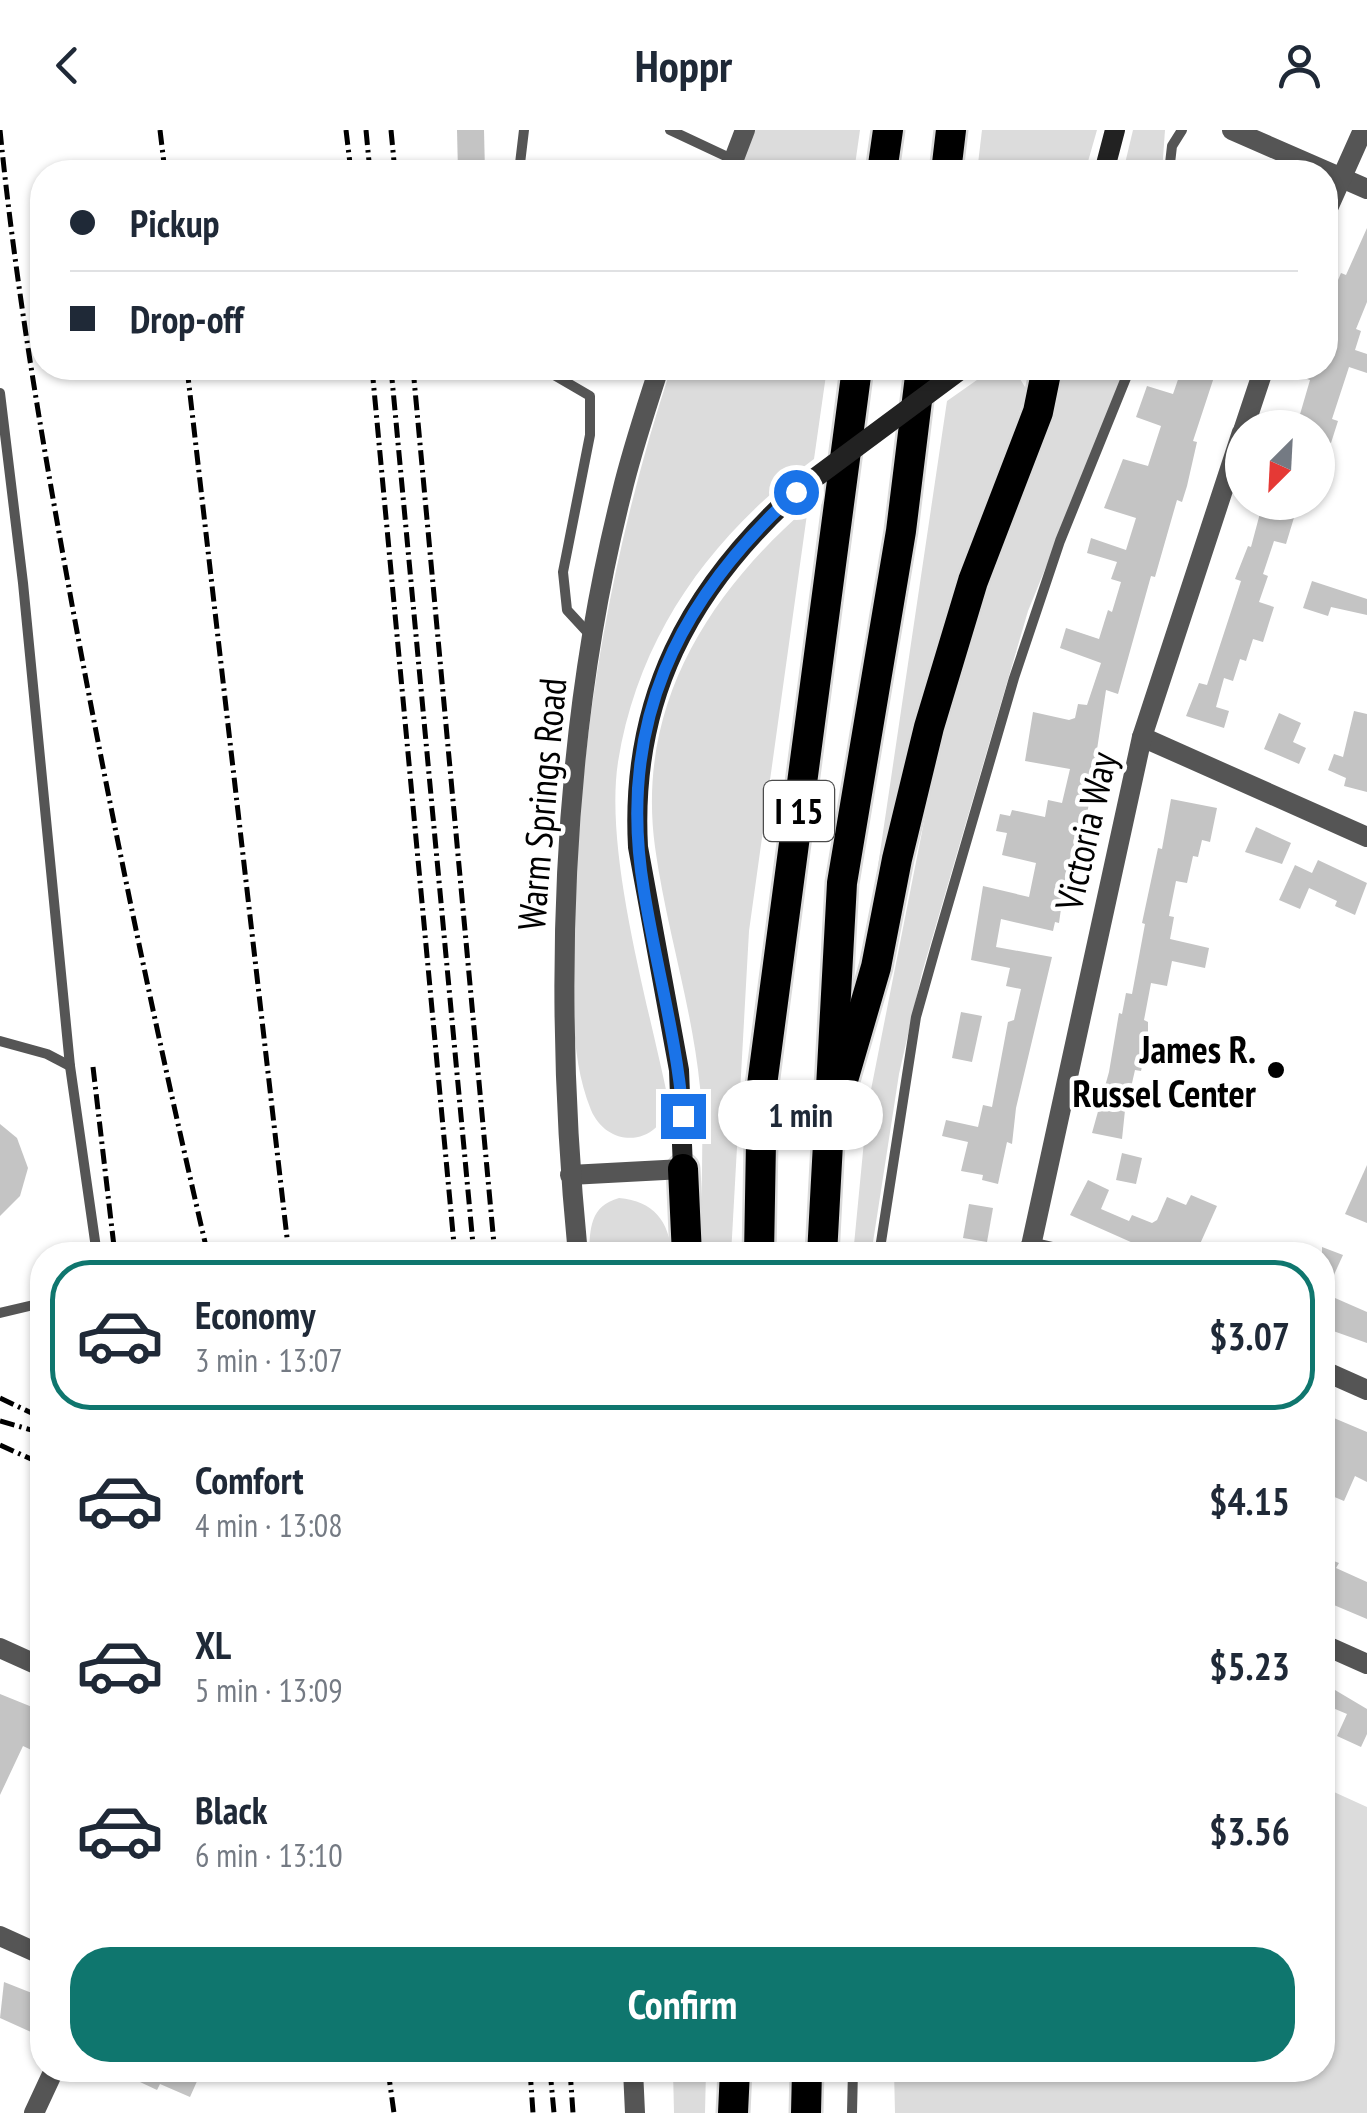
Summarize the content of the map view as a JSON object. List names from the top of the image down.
{
  "streets": {
    "highway": ["I 15"],
    "street": ["Warm Springs Road", "Victoria Way"]
  },
  "places": ["James R. Russel Center"],
  "north": "bottom left",
  "page": {
    "header": "Hoppr",
    "banner": ["Pickup", "Drop-off"],
    "bubble": "1 min",
    "list": [
      {
        "name": "Economy",
        "note": "3 min · 13:07",
        "value": "$3.07"
      },
      {
        "name": "Comfort",
        "note": "4 min · 13:08",
        "value": "$4.15"
      },
      {
        "name": "XL",
        "note": "5 min · 13:09",
        "value": "$5.23"
      },
      {
        "name": "Black",
        "note": "6 min · 13:10",
        "value": "$3.56"
      }
    ],
    "buttons": "Confirm"
  }
}
